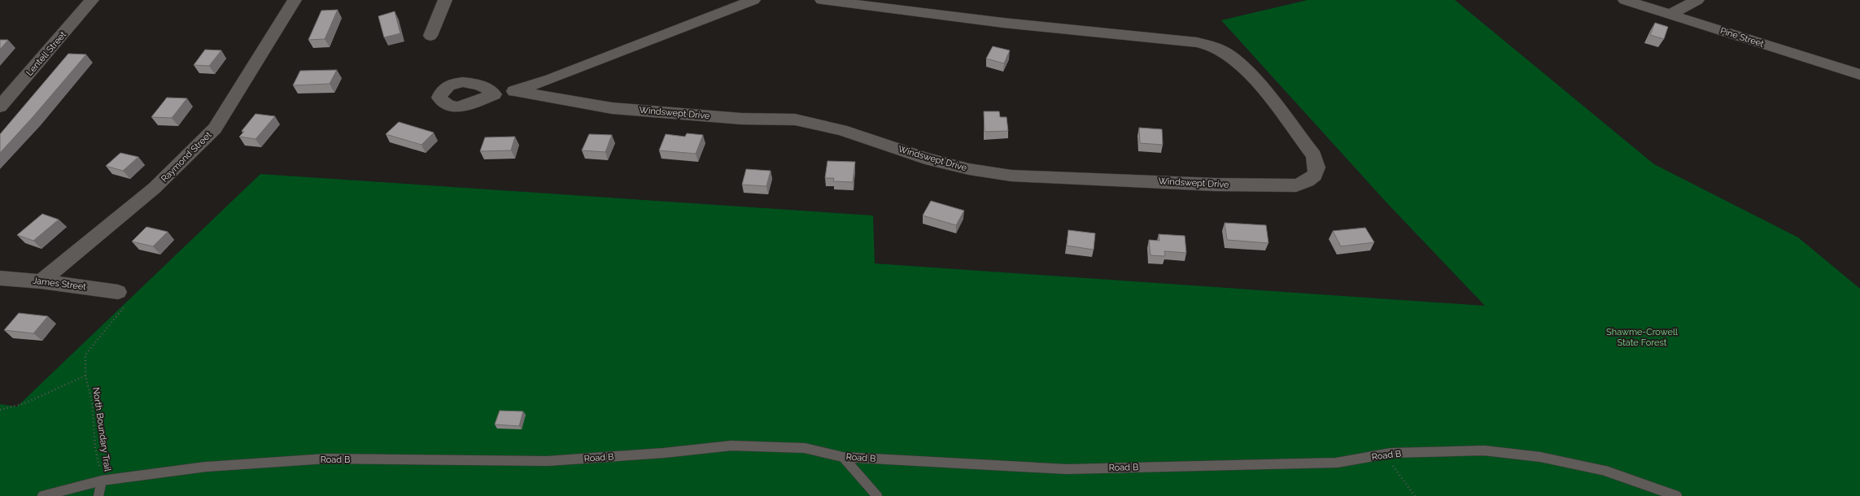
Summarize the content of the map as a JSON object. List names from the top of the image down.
{
  "streets": {
    "street": [
      "Pine Street",
      "Lentell Street",
      "Windswept Drive",
      "Raymond Street",
      "James Street"
    ],
    "lane": ["Road B"],
    "path": ["North Boundary Trail"]
  },
  "crossings": [
    ["Raymond Street", "James Street"],
    ["North Boundary Trail", "Road B"]
  ],
  "parks": ["Shawme-Crowell State Forest"]
}
